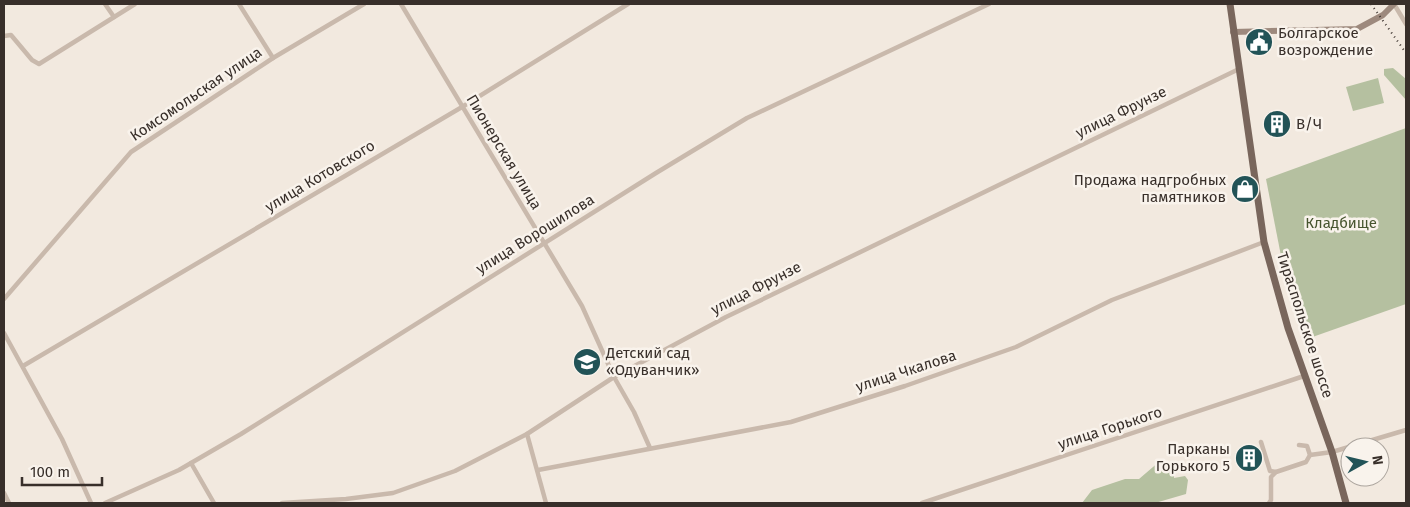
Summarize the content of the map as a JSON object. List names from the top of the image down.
{
  "streets": {
    "main road": ["Тираспольское шоссе"],
    "street": [
      "Комсомольская улица",
      "улица Фрунзе",
      "Пионерская улица",
      "улица Котовского",
      "улица Ворошилова",
      "улица Чкалова",
      "улица Горького"
    ]
  },
  "crossings": [
    ["улица Фрунзе", "Пионерская улица"],
    ["улица Фрунзе", "Тираспольское шоссе"],
    ["Пионерская улица", "улица Котовского"],
    ["Пионерская улица", "улица Ворошилова"],
    ["Пионерская улица", "улица Чкалова"],
    ["Тираспольское шоссе", "улица Чкалова"],
    ["Тираспольское шоссе", "улица Горького"]
  ],
  "parks": ["Кладбище"],
  "places": {
    "public building": ["Болгарское возрождение"],
    "building": ["В/Ч", "Парканы Горького 5"],
    "shop": ["Продажа надгробных памятников"],
    "school or university": ["Детский сад «Одуванчик»"]
  },
  "scale_bar": "100 m",
  "north": "right"
}
